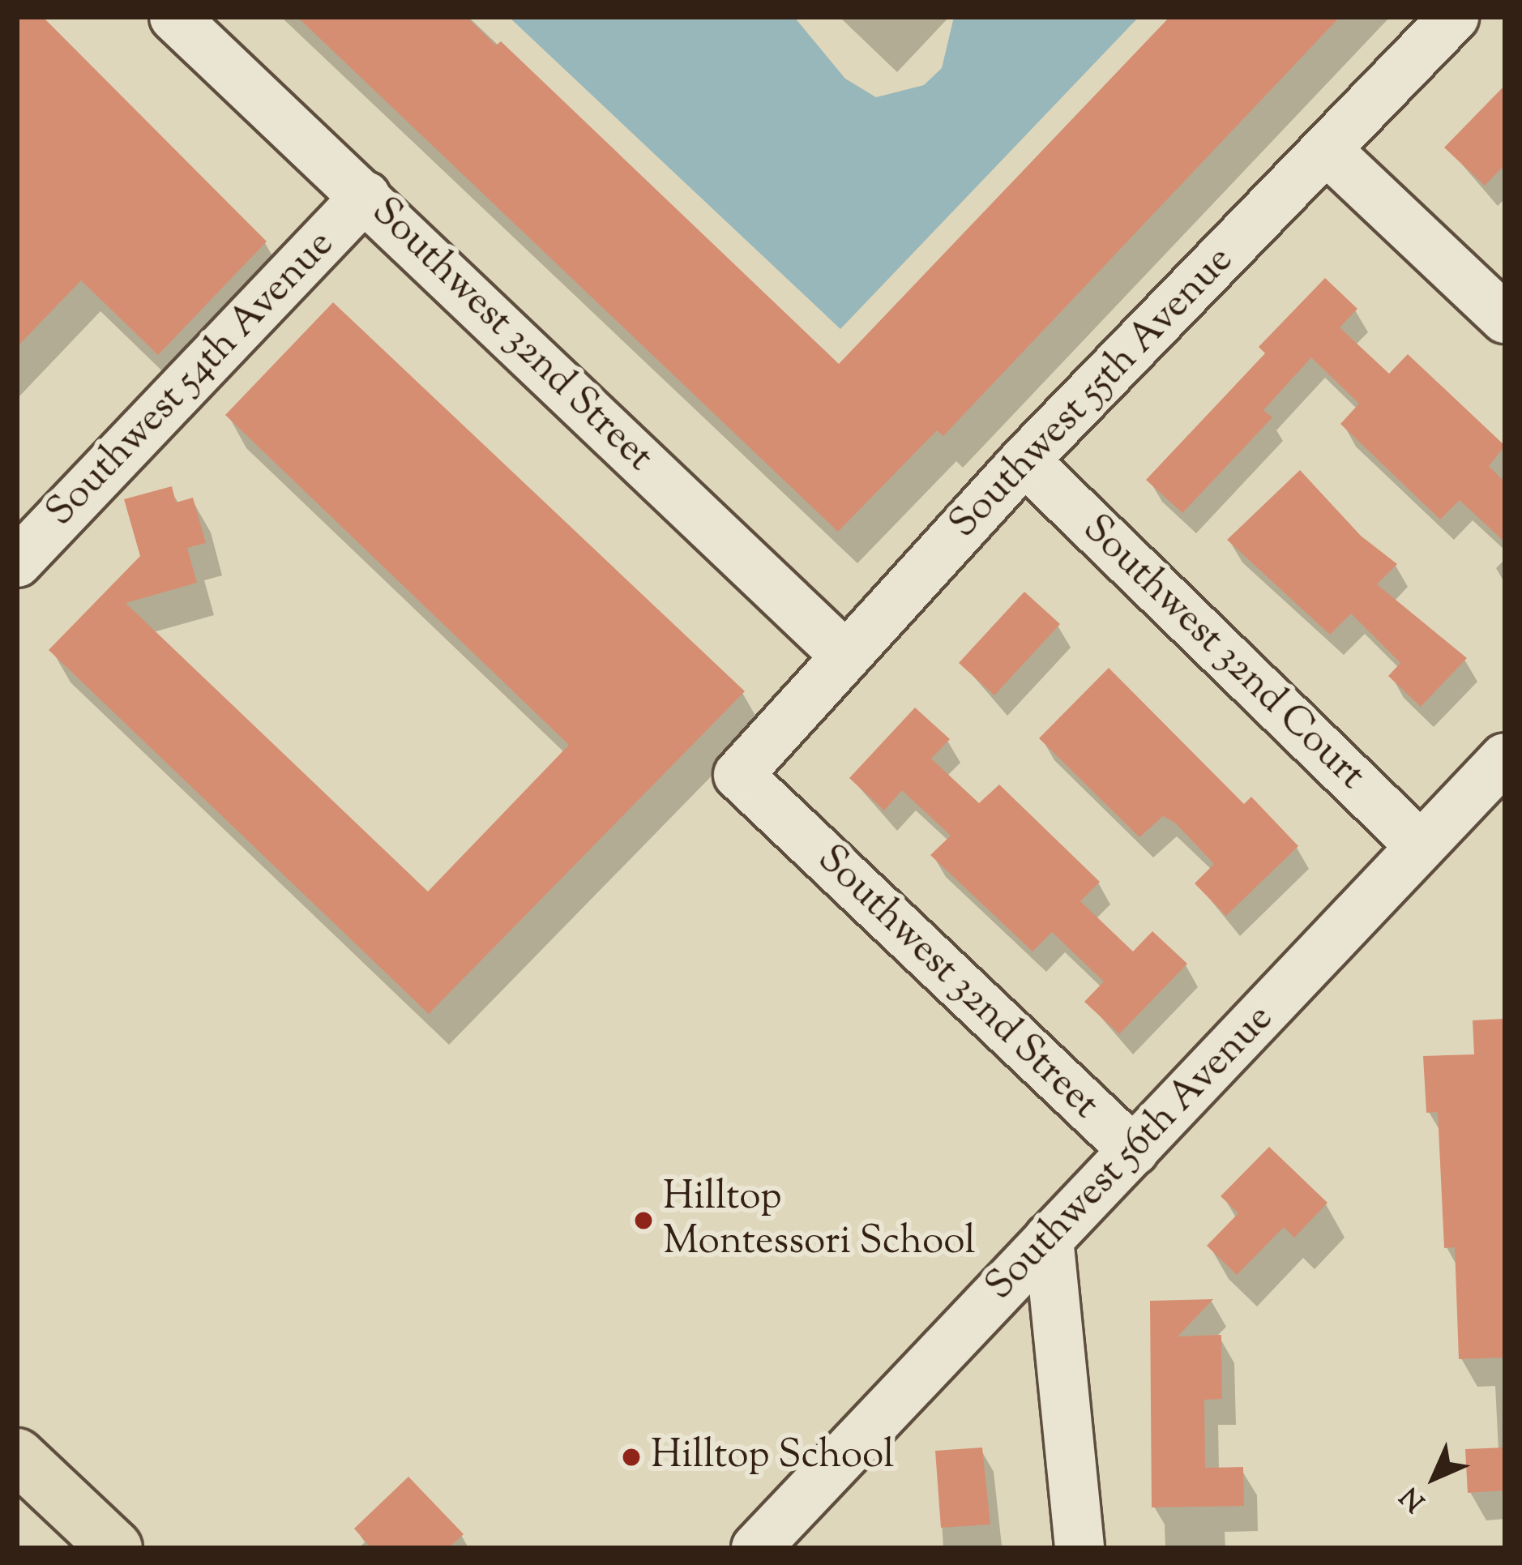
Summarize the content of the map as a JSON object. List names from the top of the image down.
{
  "streets": {
    "street": [
      "Southwest 32nd Street",
      "Southwest 54th Avenue",
      "Southwest 55th Avenue",
      "Southwest 32nd Court",
      "Southwest 56th Avenue"
    ]
  },
  "crossings": [
    ["Southwest 32nd Street", "Southwest 54th Avenue"],
    ["Southwest 32nd Street", "Southwest 55th Avenue"],
    ["Southwest 32nd Street", "Southwest 56th Avenue"],
    ["Southwest 55th Avenue", "Southwest 32nd Court"],
    ["Southwest 32nd Court", "Southwest 56th Avenue"]
  ],
  "places": ["Hilltop Montessori School", "Hilltop School"],
  "north": "bottom left"
}
